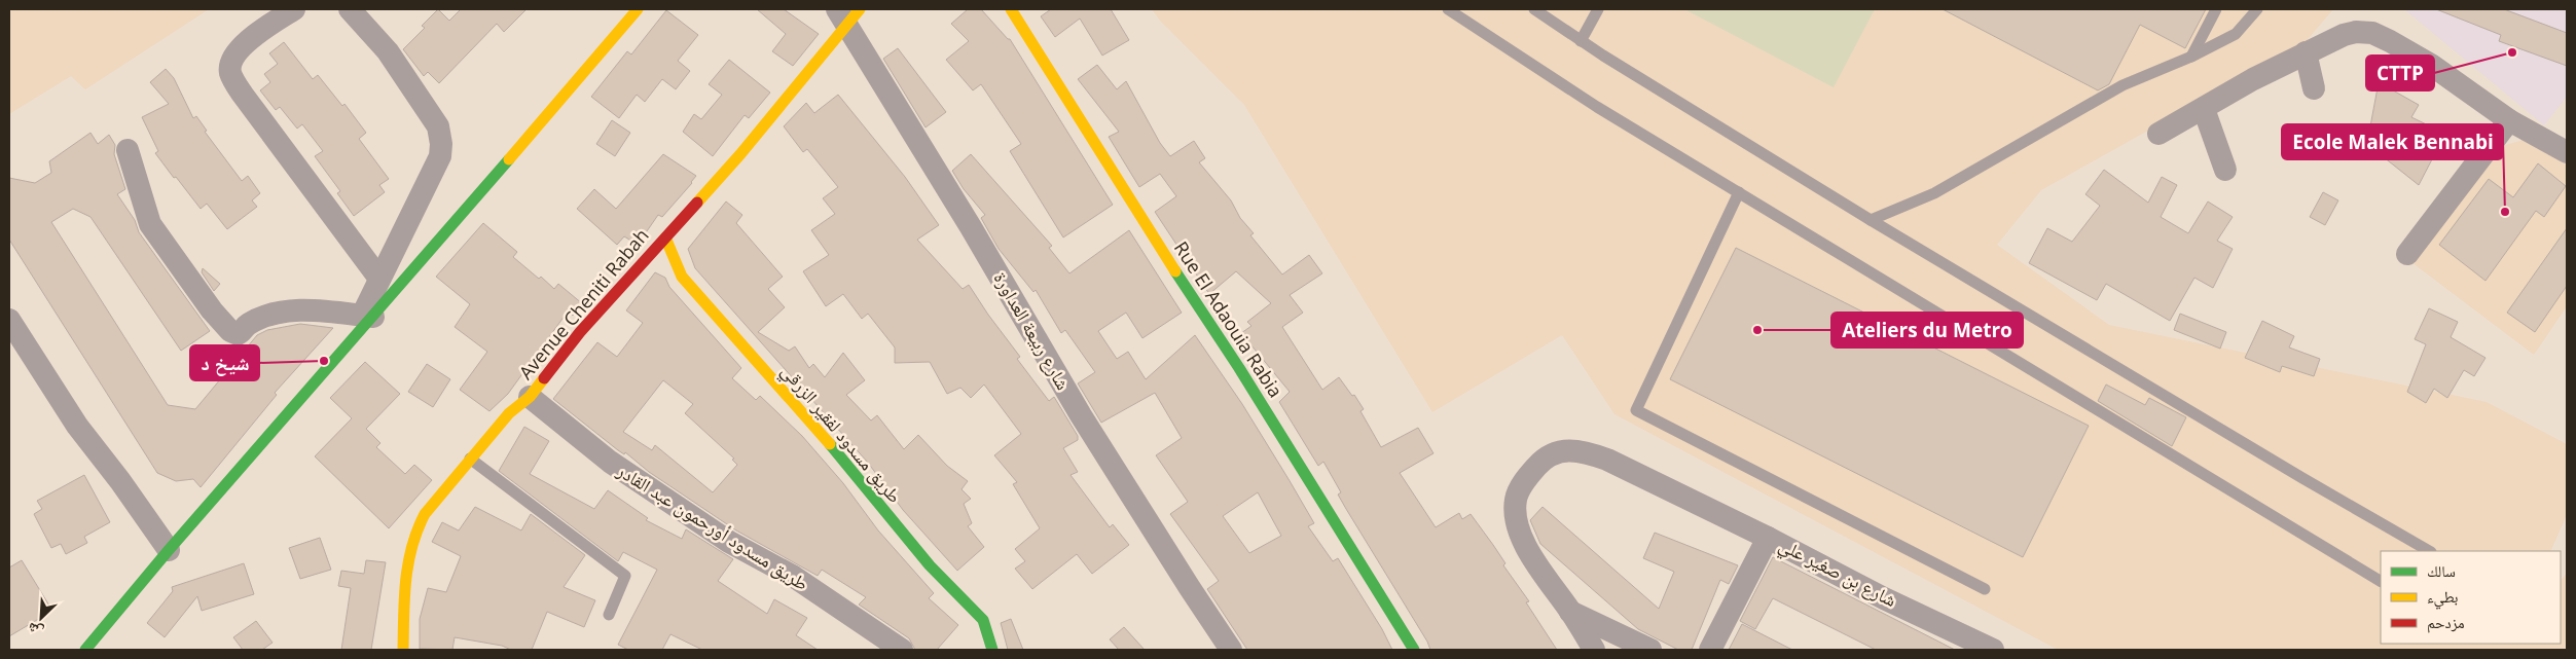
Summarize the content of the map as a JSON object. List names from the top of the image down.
{
  "streets": {
    "street": [
      "Avenue Cheniti Rabah",
      "Rue El Adaouia Rabia",
      "شارع ربيعة العداورة",
      "طريق مسدود لفقير الزرقي",
      "طريق مسدود أورحمون عبد القادر",
      "شارع بن صغير علي"
    ]
  },
  "crossings": [
    ["Avenue Cheniti Rabah", "شارع ربيعة العداورة"],
    ["Avenue Cheniti Rabah", "طريق مسدود لفقير الزرقي"],
    ["Avenue Cheniti Rabah", "طريق مسدود أورحمون عبد القادر"]
  ],
  "places": [
    "CTTP",
    "Ecole Malek Bennabi",
    "Ateliers du Metro",
    "شيخ د"
  ],
  "legend": ["سالك", "بطيء", "مزدحم"],
  "north": "bottom left"
}
